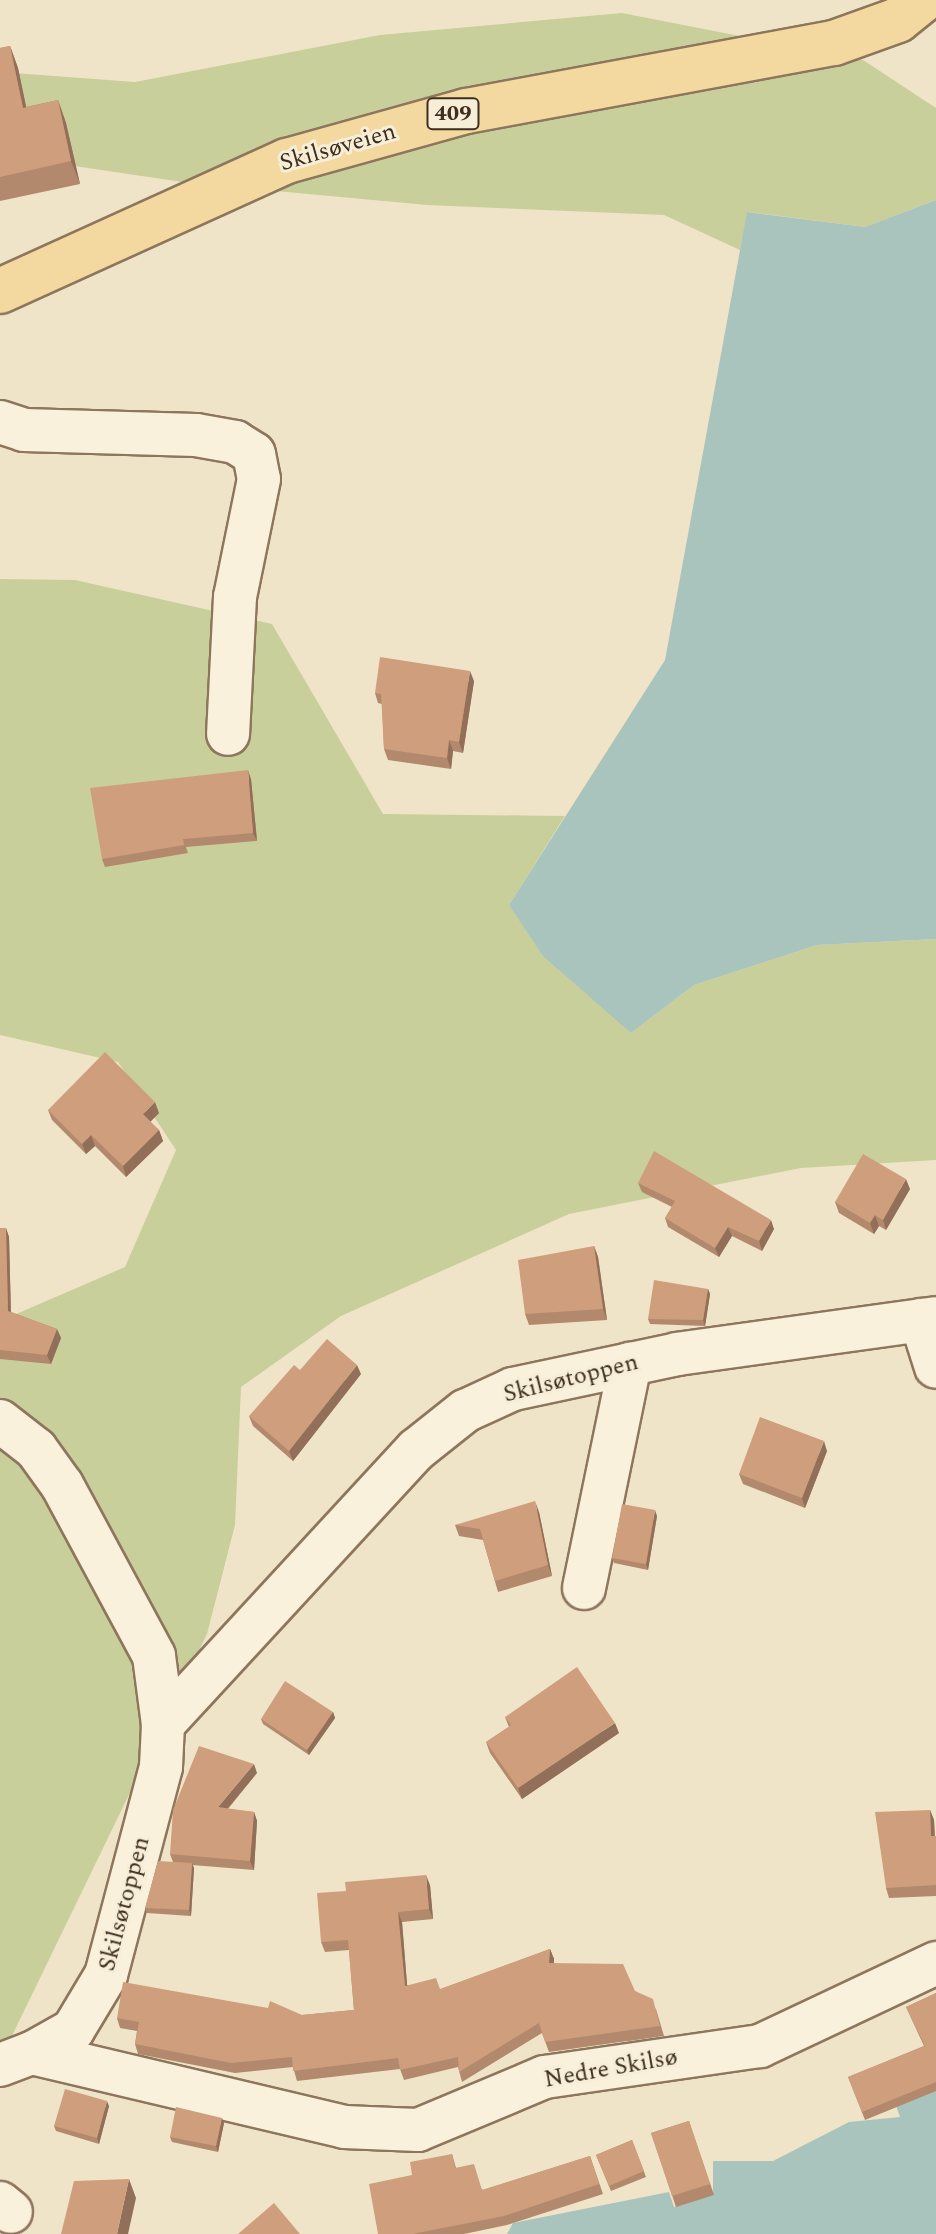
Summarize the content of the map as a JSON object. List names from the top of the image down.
{
  "streets": {
    "main road": ["409", "Skilsøveien"],
    "street": ["Skilsøtoppen", "Nedre Skilsø"]
  },
  "crossings": [
    ["Skilsøtoppen", "Nedre Skilsø"]
  ]
}
